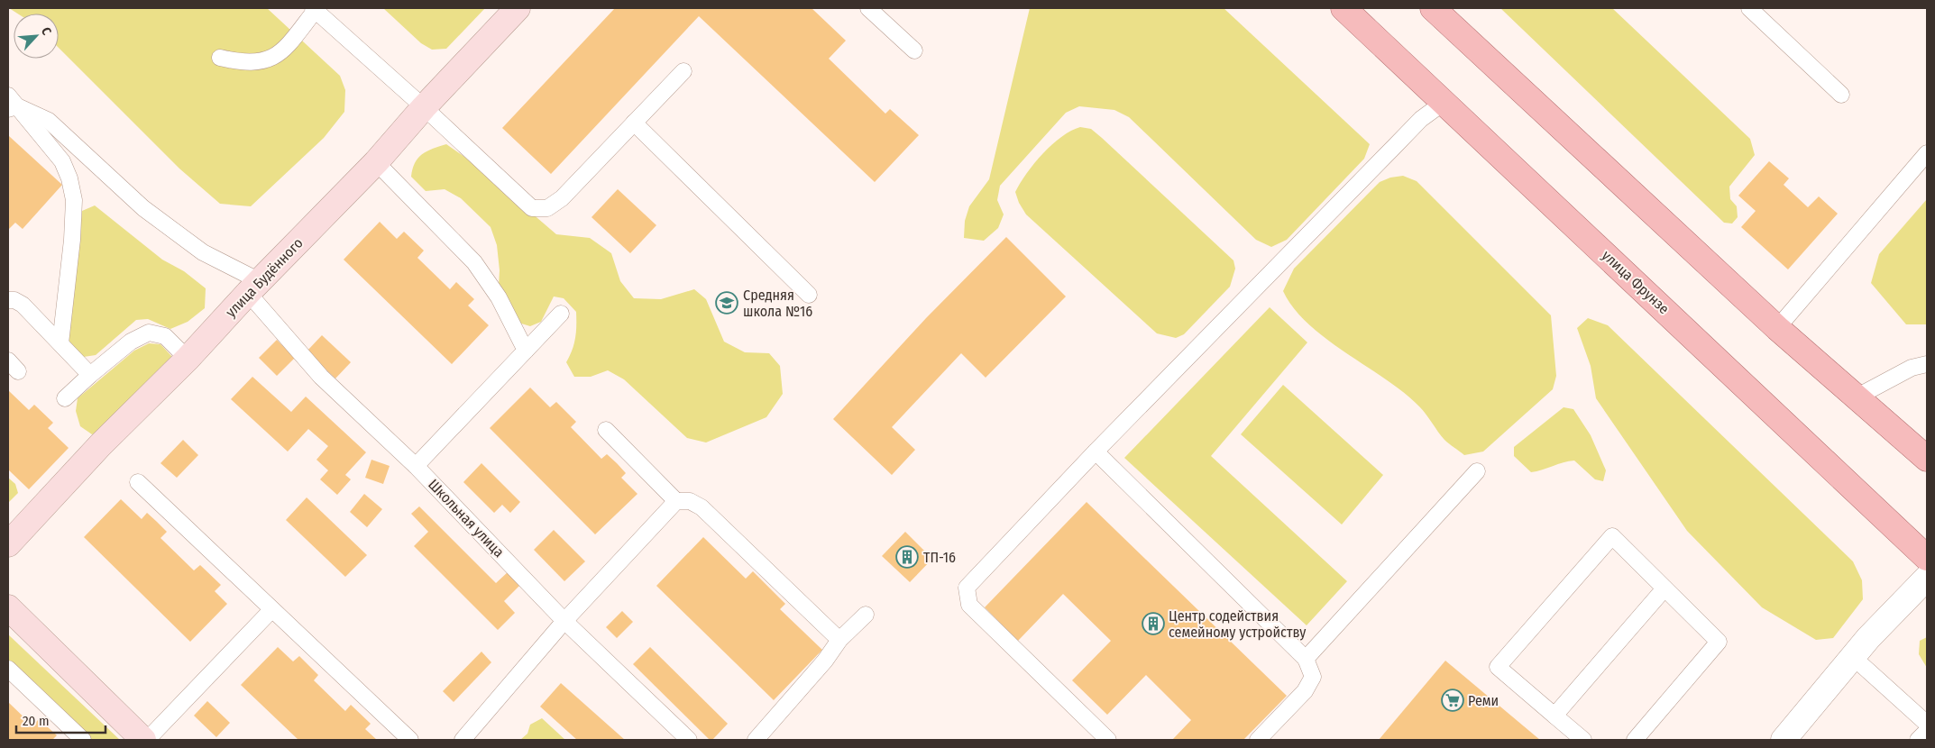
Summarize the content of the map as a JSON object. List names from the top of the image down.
{
  "streets": {
    "main road": ["улица Будённого", "улица Фрунзе"],
    "lane": ["Школьная улица"]
  },
  "crossings": [
    ["улица Будённого", "Школьная улица"]
  ],
  "places": {
    "school or university": ["Средняя школа №16"],
    "building": ["ТП-16", "Центр содействия семейному устройству"],
    "supermarket": ["Реми"]
  },
  "scale_bar": "20 m",
  "north": "top right"
}
